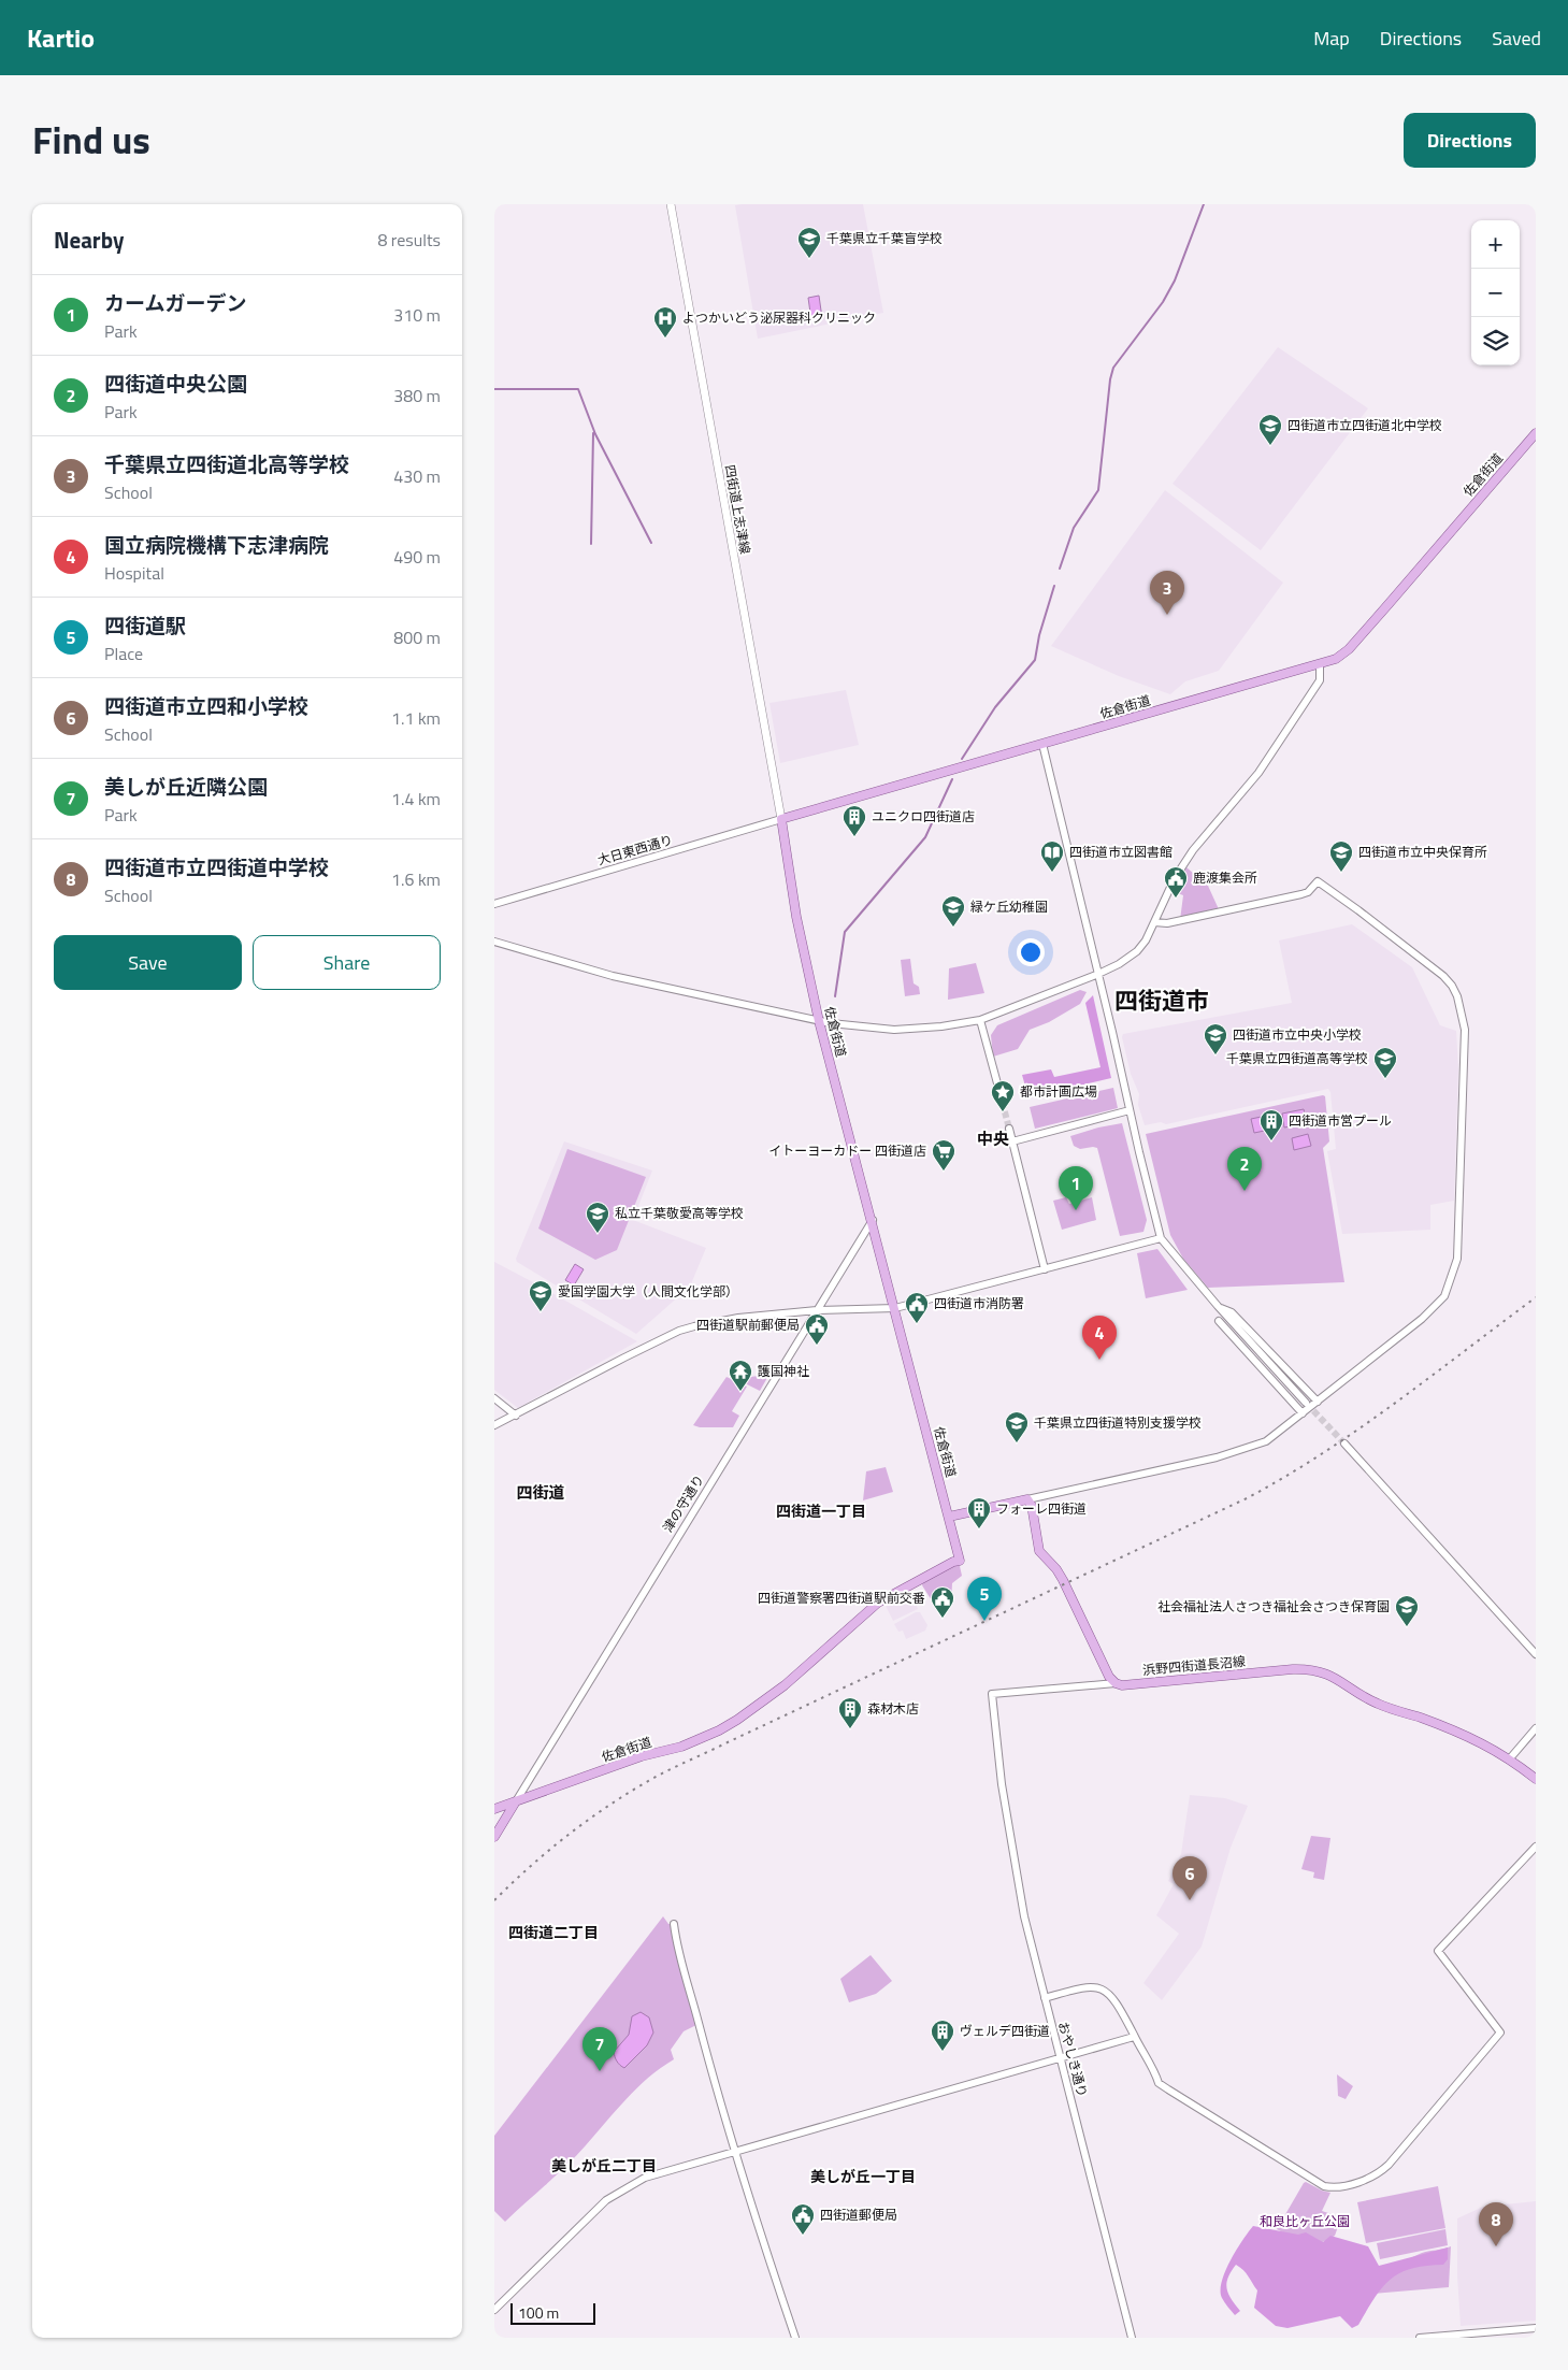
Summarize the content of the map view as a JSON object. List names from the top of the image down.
{
  "streets": {
    "main road": ["佐倉街道", "四街道上志津線", "浜野四街道長沼線"],
    "street": ["大日東西通り", "津の守通り", "おやしき通り"]
  },
  "crossings": [
    ["佐倉街道", "四街道上志津線"],
    ["佐倉街道", "大日東西通り"],
    ["佐倉街道", "津の守通り"],
    ["四街道上志津線", "大日東西通り"],
    ["浜野四街道長沼線", "おやしき通り"]
  ],
  "districts": [
    "四街道市",
    "中央",
    "四街道",
    "四街道一丁目",
    "四街道二丁目",
    "美しが丘二丁目",
    "美しが丘一丁目"
  ],
  "parks": ["和良比ヶ丘公園"],
  "places": {
    "school or university": [
      "千葉県立千葉盲学校",
      "四街道市立四街道北中学校",
      "四街道市立中央保育所",
      "緑ケ丘幼稚園",
      "四街道市立中央小学校",
      "千葉県立四街道高等学校",
      "私立千葉敬愛高等学校",
      "愛国学園大学（人間文化学部）",
      "千葉県立四街道特別支援学校",
      "社会福祉法人さつき福祉会さつき保育園"
    ],
    "hospital": ["よつかいどう泌尿器科クリニック"],
    "building": [
      "ユニクロ四街道店",
      "四街道市営プール",
      "フォーレ四街道",
      "森材木店",
      "ヴェルデ四街道"
    ],
    "library": ["四街道市立図書館"],
    "public building": [
      "鹿渡集会所",
      "四街道市消防署",
      "四街道駅前郵便局",
      "四街道警察署四街道駅前交番",
      "四街道郵便局"
    ],
    "place": ["都市計画広場"],
    "supermarket": ["イトーヨーカドー 四街道店"],
    "temple": ["護国神社"]
  },
  "scale_bar": "100 m",
  "page": {
    "header": "Kartio",
    "nav": ["Map", "Directions", "Saved"],
    "title": "Find us",
    "buttons": [
      "Directions",
      ["Save", "Share"]
    ],
    "heading": ["Nearby", "8 results"],
    "map_buttons": ["+", "−"],
    "list": [
      {
        "mark": "1",
        "name": "カームガーデン",
        "note": "Park",
        "value": "310 m"
      },
      {
        "mark": "2",
        "name": "四街道中央公園",
        "note": "Park",
        "value": "380 m"
      },
      {
        "mark": "3",
        "name": "千葉県立四街道北高等学校",
        "note": "School",
        "value": "430 m"
      },
      {
        "mark": "4",
        "name": "国立病院機構下志津病院",
        "note": "Hospital",
        "value": "490 m"
      },
      {
        "mark": "5",
        "name": "四街道駅",
        "note": "Place",
        "value": "800 m"
      },
      {
        "mark": "6",
        "name": "四街道市立四和小学校",
        "note": "School",
        "value": "1.1 km"
      },
      {
        "mark": "7",
        "name": "美しが丘近隣公園",
        "note": "Park",
        "value": "1.4 km"
      },
      {
        "mark": "8",
        "name": "四街道市立四街道中学校",
        "note": "School",
        "value": "1.6 km"
      }
    ],
    "pins": [
      "3",
      "2",
      "1",
      "4",
      "5",
      "6",
      "7",
      "8"
    ],
    "scale": "100 m"
  }
}
